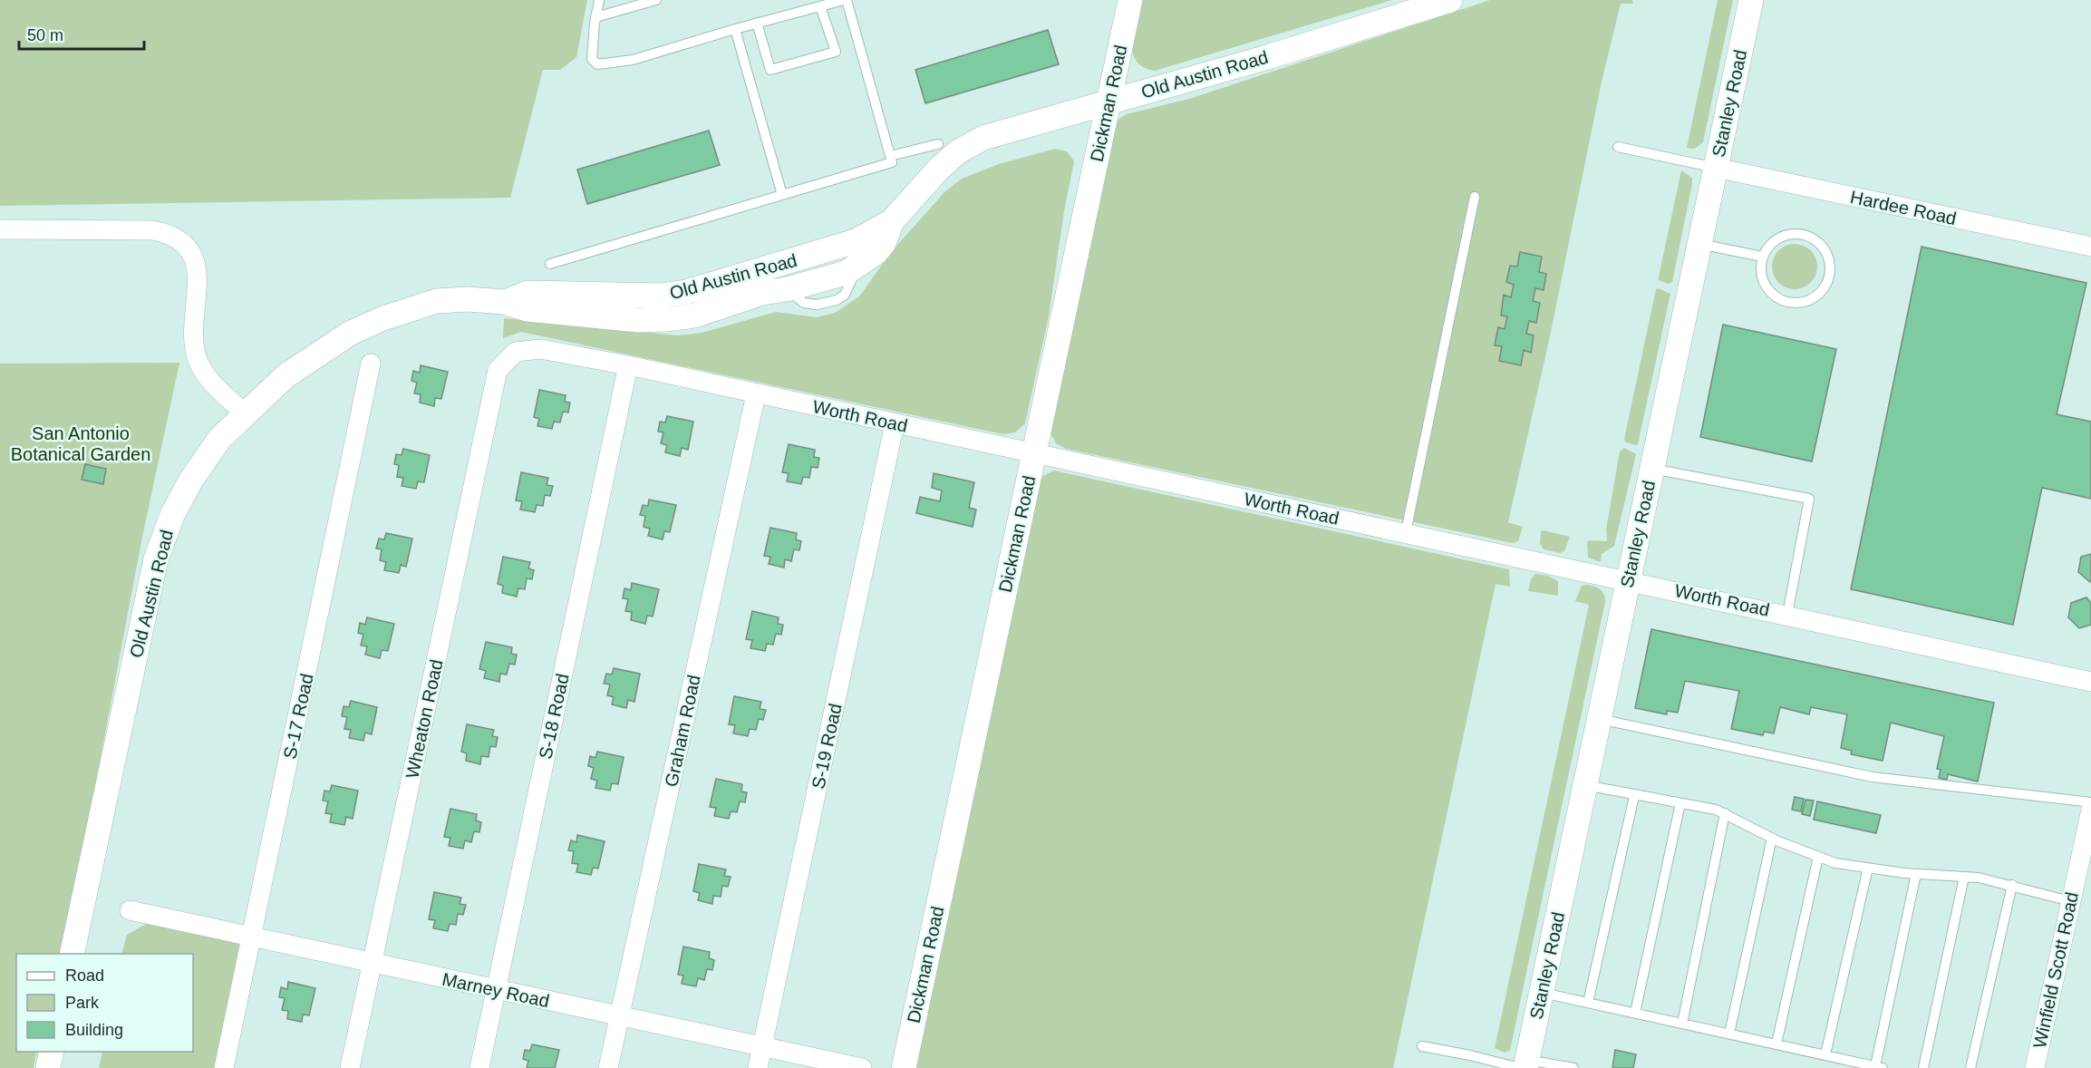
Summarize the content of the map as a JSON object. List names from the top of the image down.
{
  "streets": {
    "street": [
      "Old Austin Road",
      "Dickman Road",
      "Stanley Road",
      "Hardee Road",
      "Worth Road",
      "S-17 Road",
      "S-18 Road",
      "Wheaton Road",
      "Graham Road",
      "S-19 Road",
      "Winfield Scott Road",
      "Marney Road"
    ]
  },
  "crossings": [
    ["Old Austin Road", "Dickman Road"],
    ["Dickman Road", "Worth Road"],
    ["Stanley Road", "Hardee Road"],
    ["Stanley Road", "Worth Road"],
    ["Worth Road", "S-18 Road"],
    ["Worth Road", "Wheaton Road"],
    ["Worth Road", "Graham Road"],
    ["Worth Road", "S-19 Road"],
    ["S-17 Road", "Marney Road"],
    ["S-18 Road", "Marney Road"],
    ["Wheaton Road", "Marney Road"],
    ["Graham Road", "Marney Road"],
    ["S-19 Road", "Marney Road"]
  ],
  "parks": ["San Antonio Botanical Garden"],
  "legend": ["Road", "Park", "Building"],
  "scale_bar": "50 m"
}
